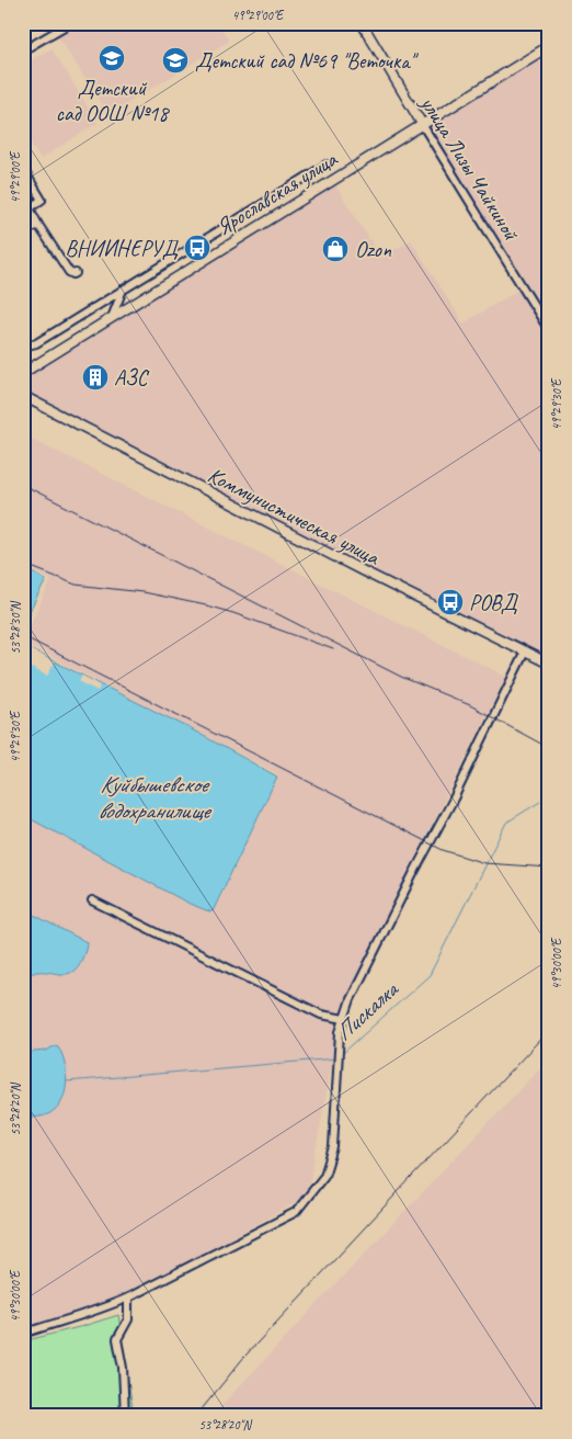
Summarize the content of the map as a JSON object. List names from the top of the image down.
{
  "streets": {
    "main road": ["улица Лизы Чайкиной", "Ярославская улица", "Коммунистическая улица"]
  },
  "crossings": [
    ["улица Лизы Чайкиной", "Ярославская улица"]
  ],
  "water": ["Куйбышевское водохранилище", "Пискалка"],
  "places": {
    "school or university": ["Детский сад ООШ №18", "Детский сад №69 \"Веточка\""],
    "bus stop": ["ВНИИНЕРУД", "РОВД"],
    "shop": ["Ozon"],
    "building": ["АЗС"]
  },
  "coordinates": [
    "49°29'00\"E",
    "49°29'30\"E",
    "53°28'30\"N",
    "49°30'00\"E",
    "53°28'20\"N"
  ]
}
